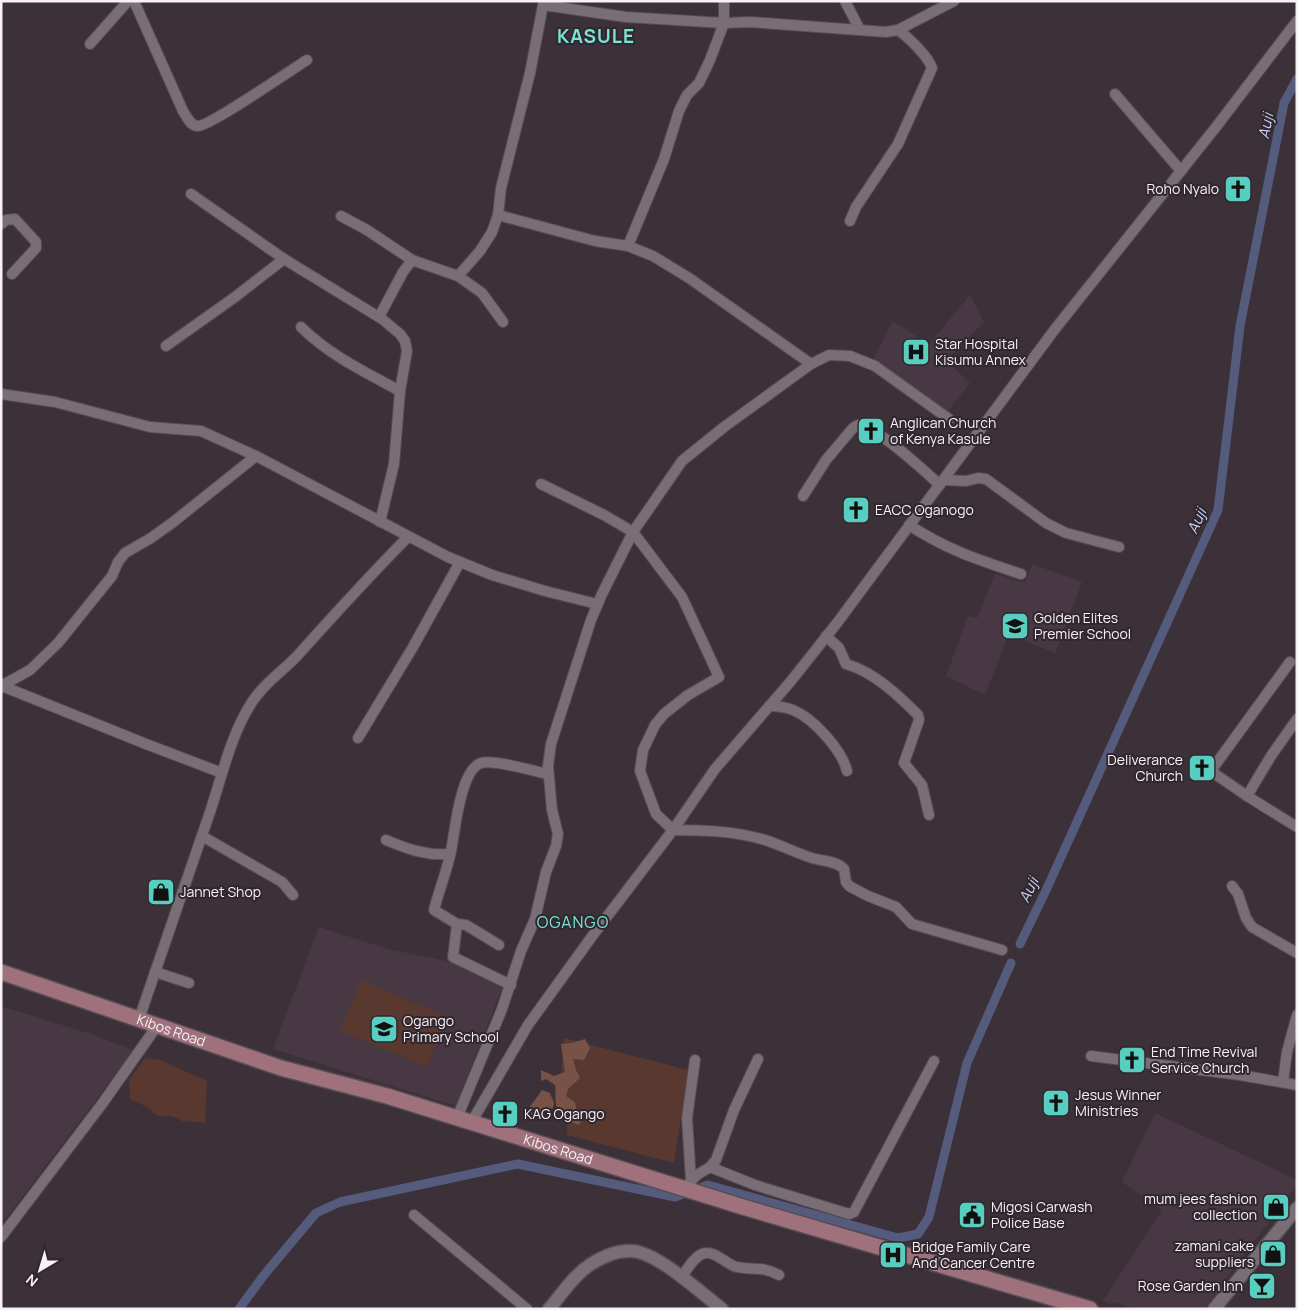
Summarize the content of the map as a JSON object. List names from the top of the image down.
{
  "streets": {
    "main road": ["Kibos Road"]
  },
  "districts": ["KASULE", "OGANGO"],
  "water": ["Auji"],
  "places": {
    "church": [
      "Roho Nyalo",
      "Anglican Church of Kenya Kasule",
      "EACC Oganogo",
      "Deliverance Church",
      "End Time Revival Service Church",
      "Jesus Winner Ministries",
      "KAG Ogango"
    ],
    "hospital": ["Star Hospital Kisumu Annex", "Bridge Family Care And Cancer Centre"],
    "school or university": ["Golden Elites Premier School", "Ogango Primary School"],
    "shop": ["Jannet Shop", "mum jees fashion collection", "zamani cake suppliers"],
    "public building": ["Migosi Carwash Police Base"],
    "bar": ["Rose Garden Inn"]
  },
  "north": "bottom left"
}
